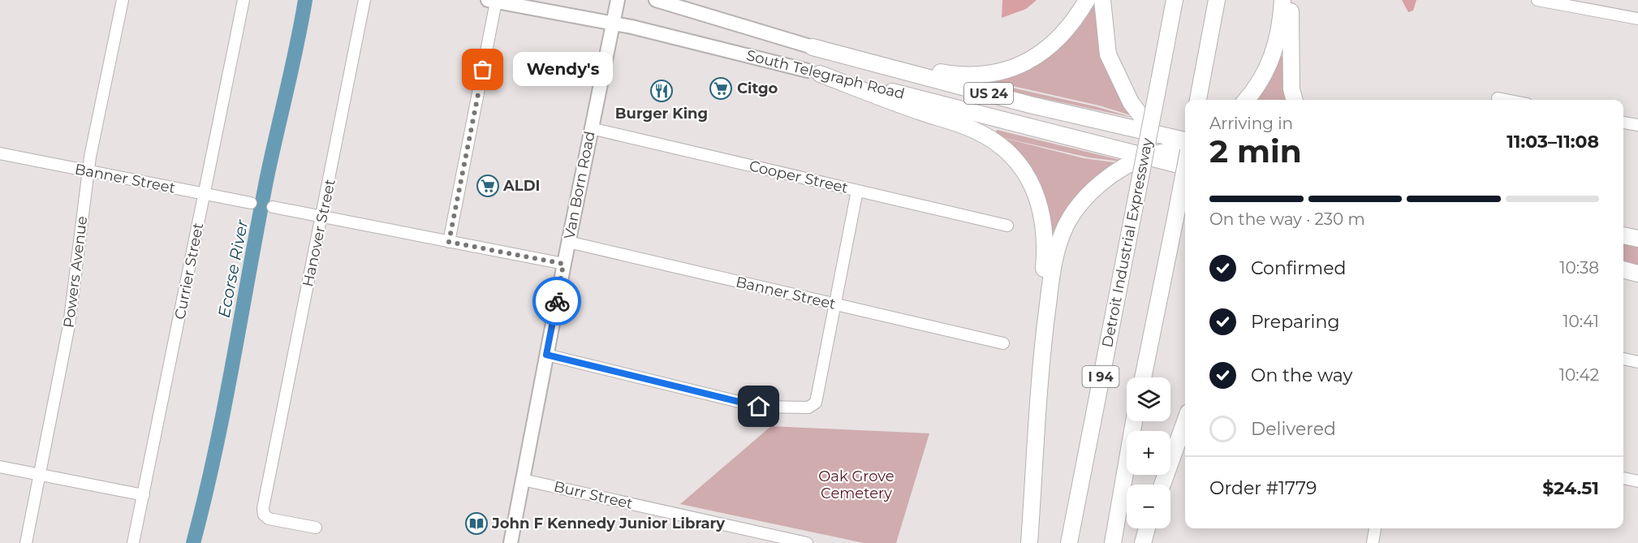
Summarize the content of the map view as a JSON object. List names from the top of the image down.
{
  "streets": {
    "highway": [
      "South Telegraph Road",
      "US 24",
      "Detroit Industrial Expressway",
      "I 94"
    ],
    "main road": ["Van Born Road"],
    "street": [
      "Cooper Street",
      "Banner Street",
      "Hanover Street",
      "Currier Street",
      "Powers Avenue",
      "Burr Street"
    ]
  },
  "crossings": [
    ["South Telegraph Road", "US 24"],
    ["South Telegraph Road", "Van Born Road"],
    ["Cooper Street", "Van Born Road"],
    ["Banner Street", "Van Born Road"],
    ["Banner Street", "Currier Street"],
    ["Banner Street", "Powers Avenue"],
    ["Van Born Road", "Burr Street"]
  ],
  "water": ["Ecorse River"],
  "parks": ["Oak Grove Cemetery"],
  "places": {
    "other": ["Wendy's"],
    "supermarket": ["Citgo", "ALDI"],
    "restaurant": ["Burger King"],
    "library": ["John F Kennedy Junior Library"]
  },
  "page": {
    "bubble": "Wendy's",
    "heading": ["2 min", "Arriving in", "11:03–11:08"],
    "panel": ["Order #1779", "$24.51"],
    "bar": "On the way · 230 m",
    "list": [
      ["Confirmed", "10:38"],
      ["Preparing", "10:41"],
      ["On the way", "10:42"],
      "Delivered"
    ],
    "map_buttons": ["+", "−"]
  }
}
